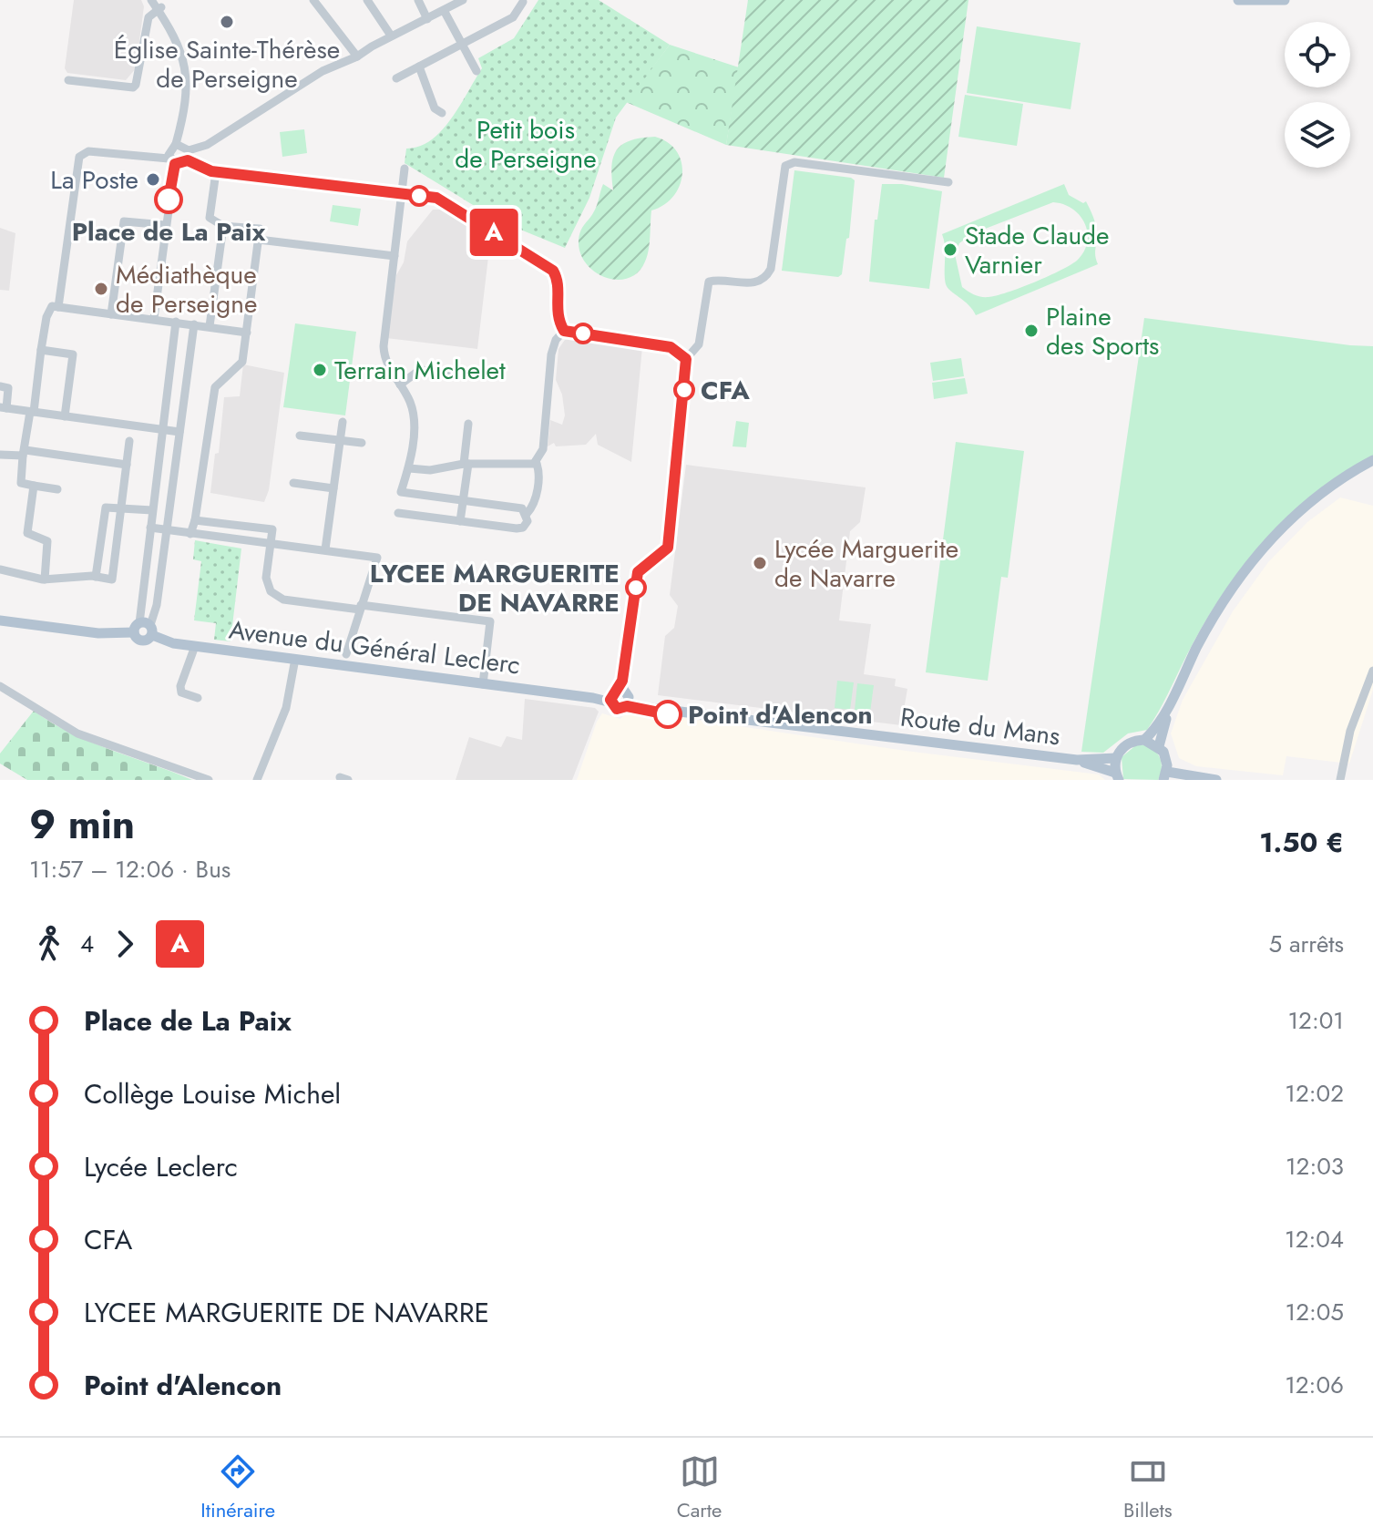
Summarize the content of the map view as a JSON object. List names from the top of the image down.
{
  "streets": {
    "main road": ["Avenue du Général Leclerc", "Route du Mans"]
  },
  "crossings": [
    ["Avenue du Général Leclerc", "Route du Mans"]
  ],
  "parks": ["Petit bois de Perseigne"],
  "places": [
    "Église Sainte-Thérèse de Perseigne",
    "La Poste",
    "Place de La Paix",
    "Stade Claude Varnier",
    "Médiathèque de Perseigne",
    "Plaine des Sports",
    "Terrain Michelet",
    "CFA",
    "Lycée Marguerite de Navarre",
    "LYCEE MARGUERITE DE NAVARRE",
    "Point d'Alencon"
  ],
  "lines": ["bus line A"],
  "page": {
    "on_map": "A",
    "heading": ["9 min", "11:57 – 12:06 · Bus", "1.50 €"],
    "legs": ["4", "A", "5 arrêts"],
    "list": [
      {
        "name": "Place de La Paix",
        "value": "12:01"
      },
      {
        "name": "Collège Louise Michel",
        "value": "12:02"
      },
      {
        "name": "Lycée Leclerc",
        "value": "12:03"
      },
      {
        "name": "CFA",
        "value": "12:04"
      },
      {
        "name": "LYCEE MARGUERITE DE NAVARRE",
        "value": "12:05"
      },
      {
        "name": "Point d'Alencon",
        "value": "12:06"
      }
    ],
    "tabs": ["Itinéraire", "Carte", "Billets"]
  }
}
